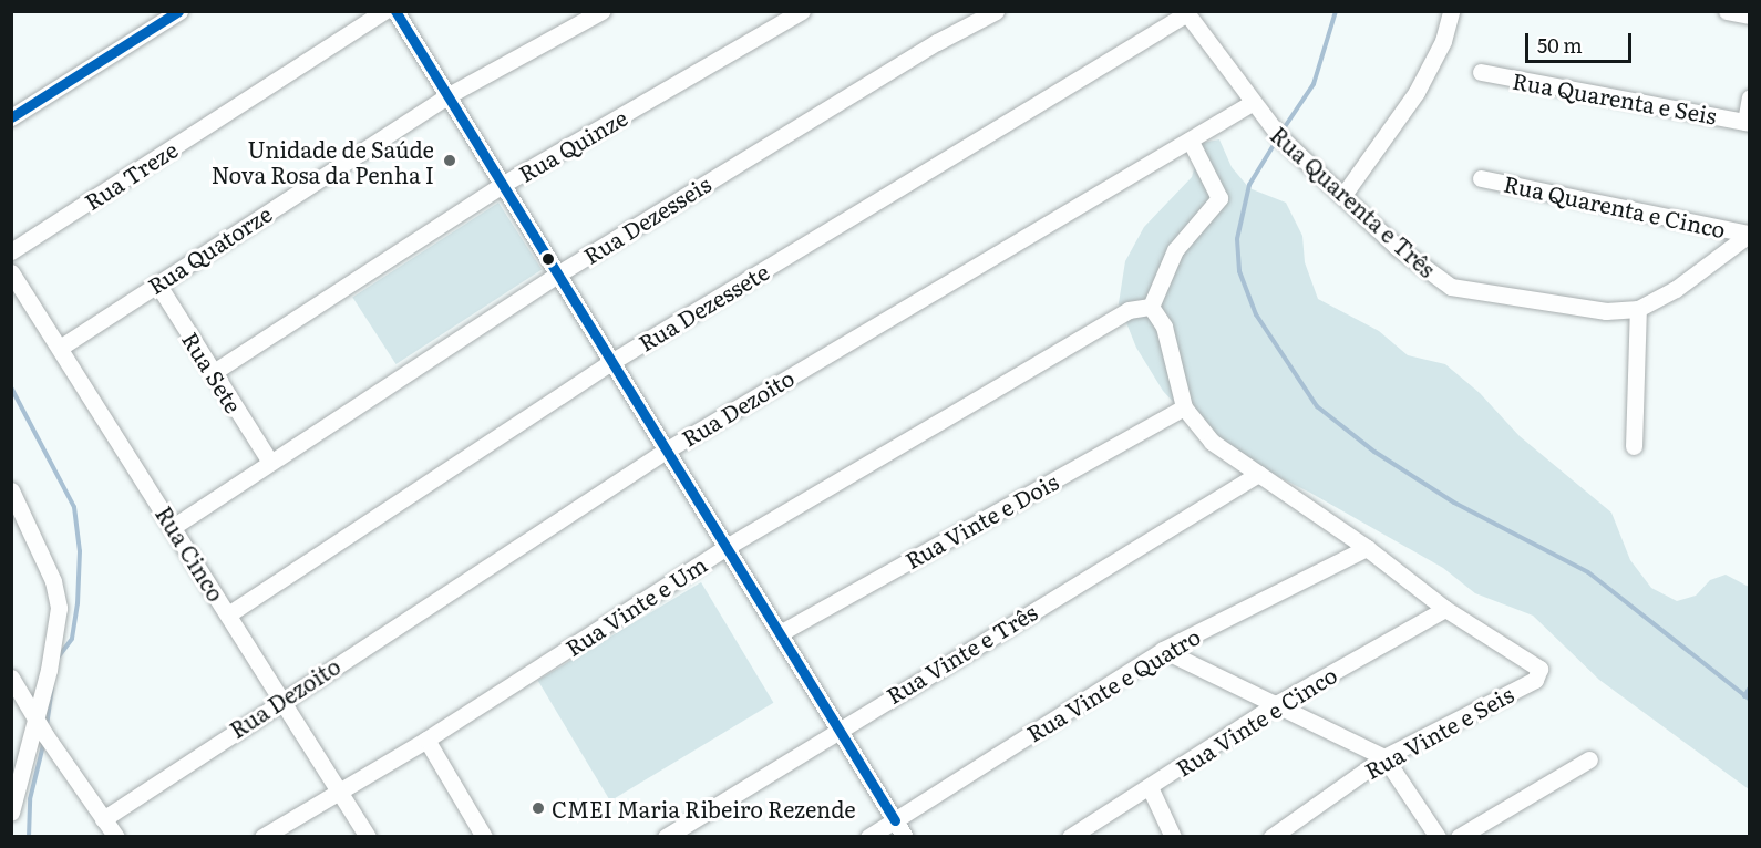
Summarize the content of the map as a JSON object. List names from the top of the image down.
{
  "streets": {
    "street": [
      "Rua Quarenta e Seis",
      "Rua Quinze",
      "Rua Treze",
      "Rua Quarenta e Três",
      "Rua Quarenta e Cinco",
      "Rua Dezesseis",
      "Rua Quatorze",
      "Rua Dezessete",
      "Rua Sete",
      "Rua Dezoito",
      "Rua Vinte e Dois",
      "Rua Cinco",
      "Rua Vinte e Um",
      "Rua Vinte e Três",
      "Rua Vinte e Quatro",
      "Rua Vinte e Cinco",
      "Rua Vinte e Seis"
    ]
  },
  "crossings": [
    ["Rua Quinze", "Rua Sete"],
    ["Rua Quarenta e Três", "Rua Quarenta e Cinco"],
    ["Rua Quarenta e Três", "Rua Dezessete"],
    ["Rua Quarenta e Três", "Rua Dezoito"],
    ["Rua Dezesseis", "Rua Sete"],
    ["Rua Dezesseis", "Rua Cinco"],
    ["Rua Quatorze", "Rua Sete"],
    ["Rua Quatorze", "Rua Cinco"],
    ["Rua Dezessete", "Rua Cinco"],
    ["Rua Dezoito", "Rua Cinco"],
    ["Rua Cinco", "Rua Vinte e Um"],
    ["Rua Vinte e Cinco", "Rua Vinte e Seis"]
  ],
  "places": ["Unidade de Saúde Nova Rosa da Penha I", "CMEI Maria Ribeiro Rezende"],
  "scale_bar": "50 m"
}
